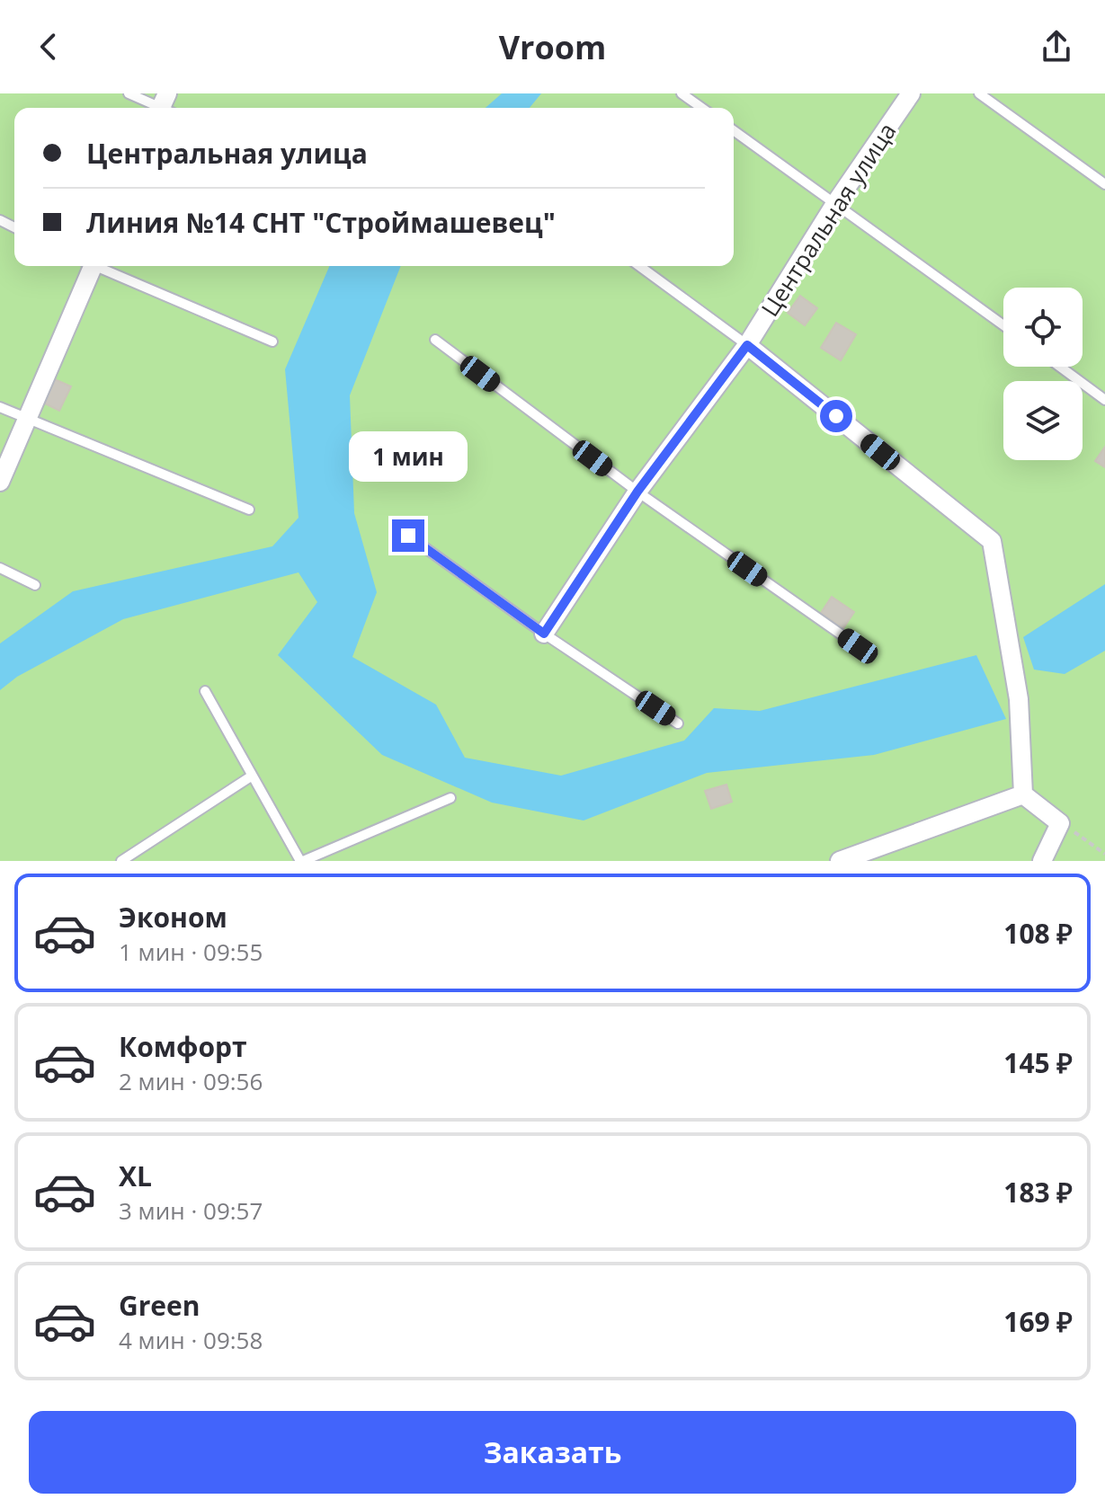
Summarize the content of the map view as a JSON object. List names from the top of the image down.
{
  "streets": {
    "street": ["Центральная улица"]
  },
  "page": {
    "header": "Vroom",
    "banner": ["Центральная улица", "Линия №14 СНТ \"Строймашевец\""],
    "bubble": "1 мин",
    "list": [
      {
        "name": "Эконом",
        "note": "1 мин · 09:55",
        "value": "108 ₽"
      },
      {
        "name": "Комфорт",
        "note": "2 мин · 09:56",
        "value": "145 ₽"
      },
      {
        "name": "XL",
        "note": "3 мин · 09:57",
        "value": "183 ₽"
      },
      {
        "name": "Green",
        "note": "4 мин · 09:58",
        "value": "169 ₽"
      }
    ],
    "buttons": "Заказать"
  }
}
